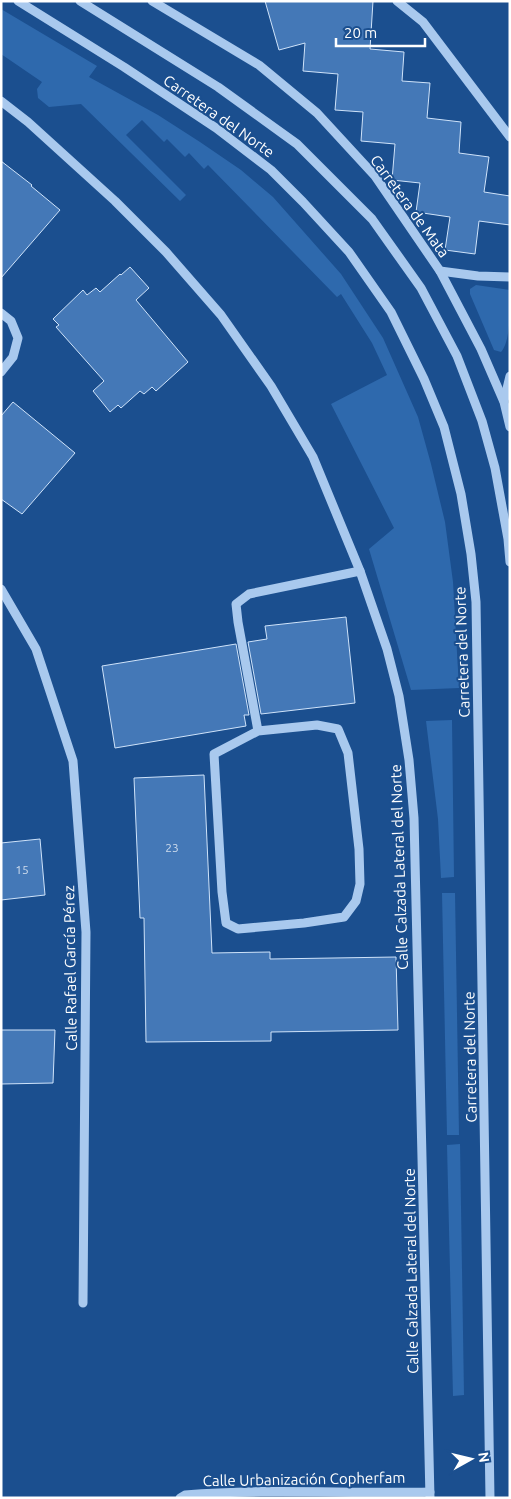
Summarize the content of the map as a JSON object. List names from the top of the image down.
{
  "streets": {
    "street": [
      "Carretera del Norte",
      "Carretera de Mata",
      "Calle Calzada Lateral del Norte",
      "Calle Rafael García Pérez",
      "Calle Urbanización Copherfam"
    ]
  },
  "crossings": [
    ["Calle Calzada Lateral del Norte", "Calle Urbanización Copherfam"]
  ],
  "house_numbers": ["23", "15"],
  "scale_bar": "20 m",
  "north": "right"
}
